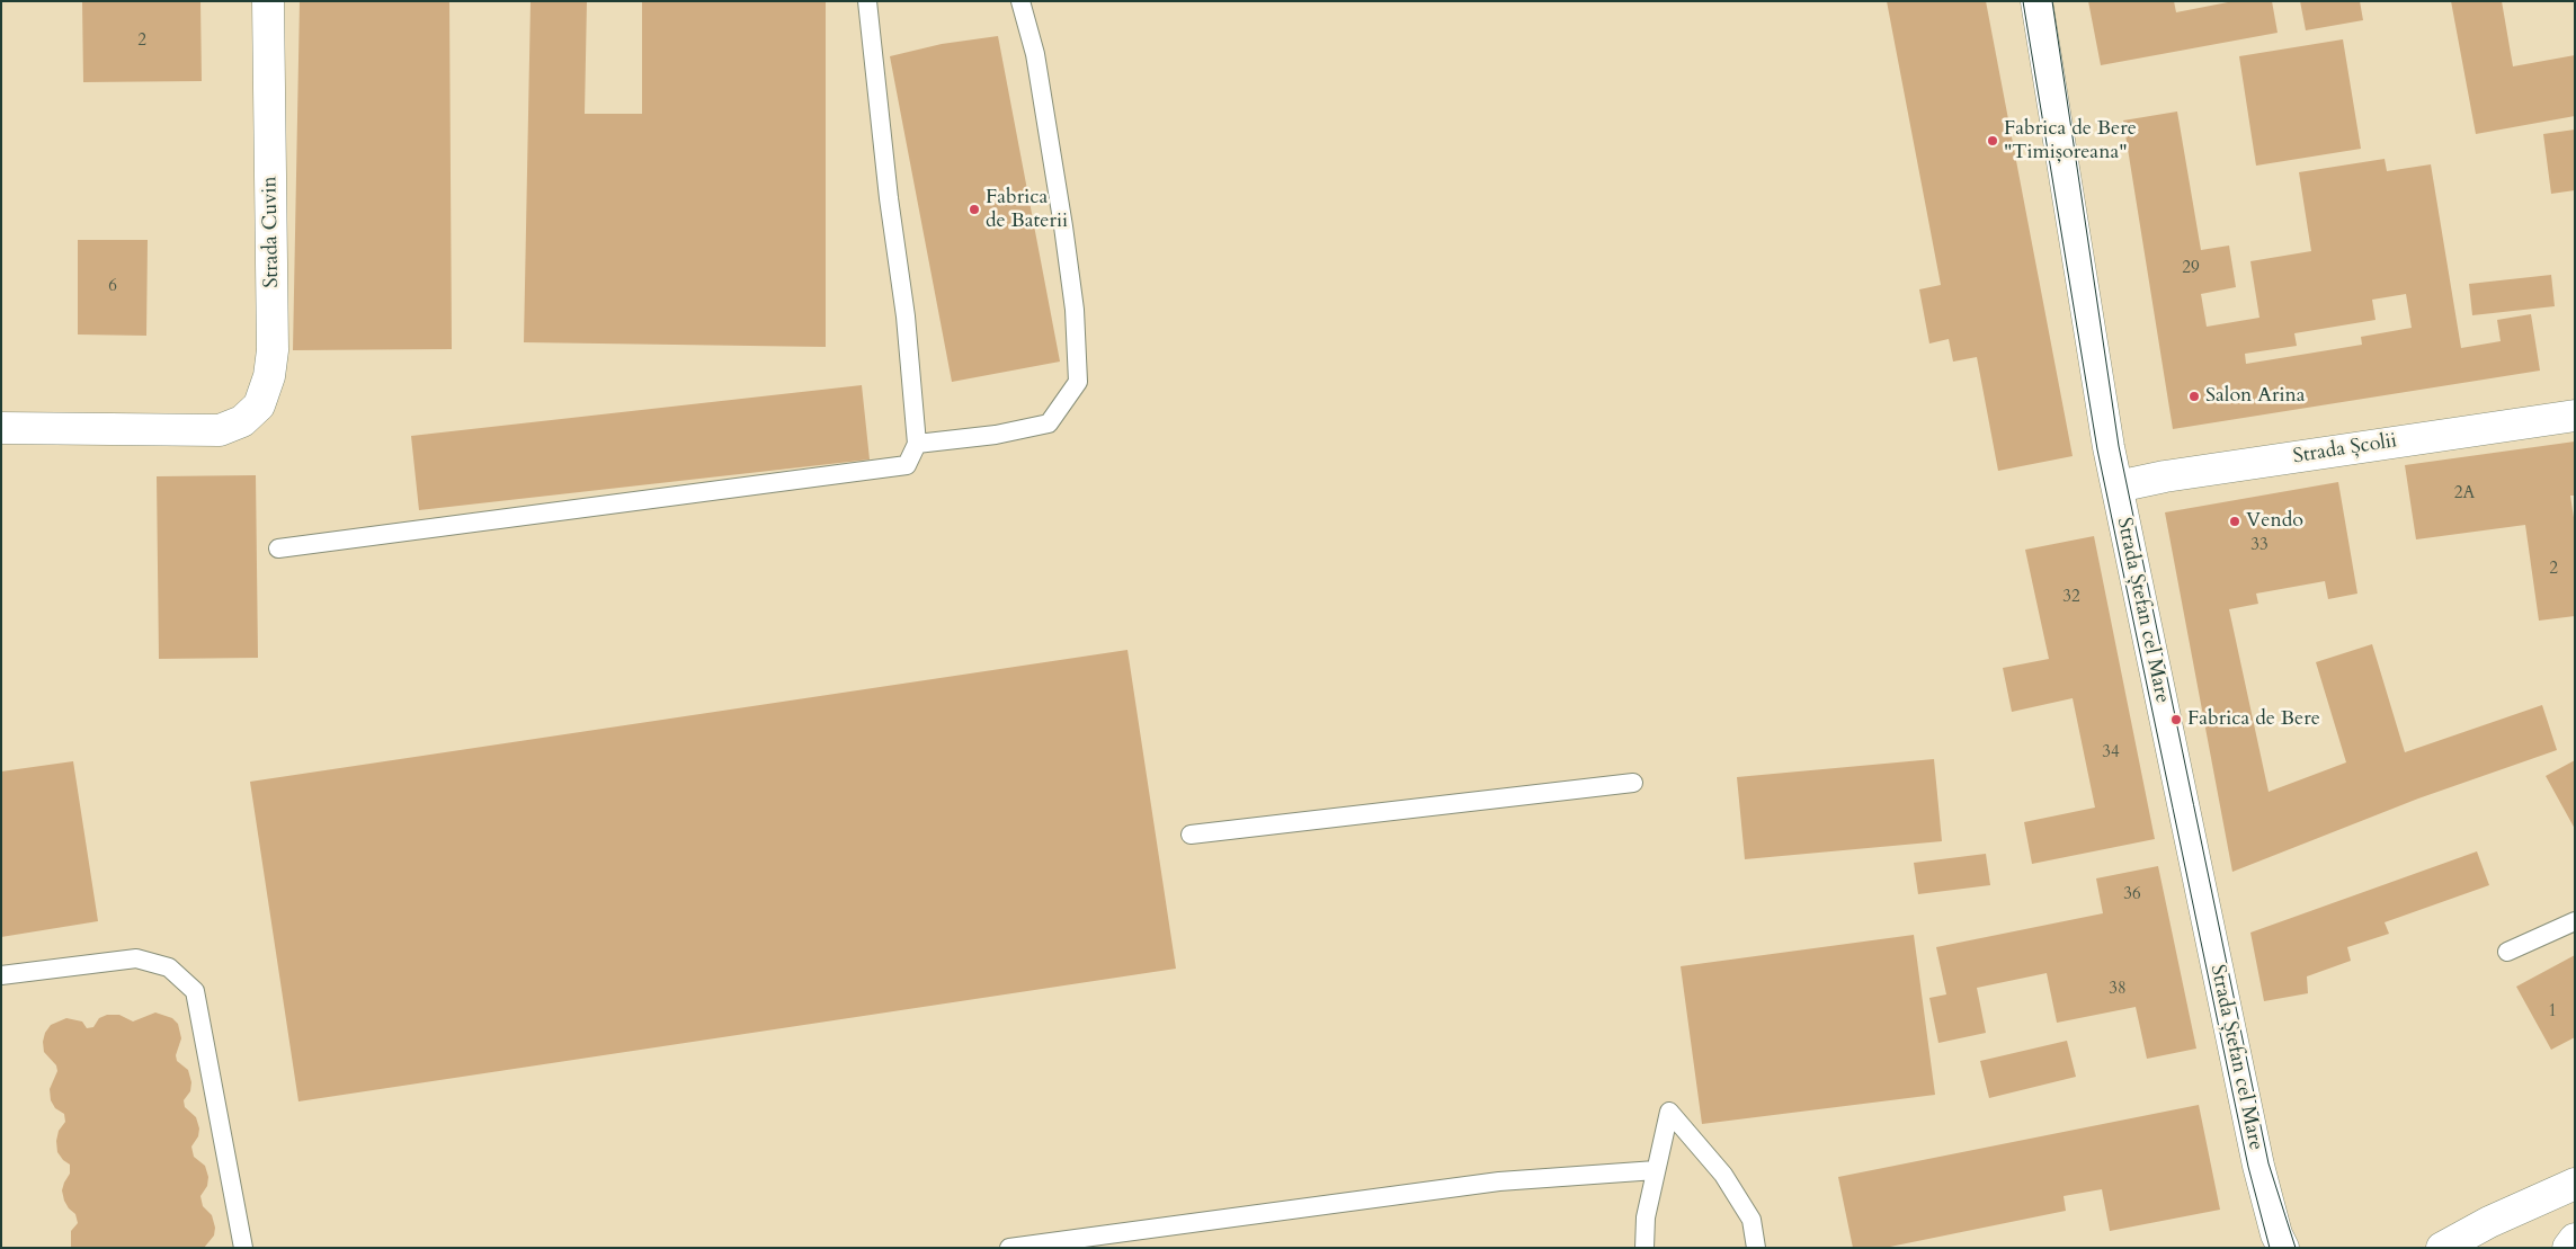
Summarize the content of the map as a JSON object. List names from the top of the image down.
{
  "streets": {
    "street": ["Strada Cuvin", "Strada Școlii", "Strada Ștefan cel Mare"]
  },
  "crossings": [
    ["Strada Școlii", "Strada Ștefan cel Mare"]
  ],
  "places": [
    "Fabrica de Bere \"Timișoreana\"",
    "Fabrica de Baterii",
    "Salon Arina",
    "Vendo",
    "Fabrica de Bere"
  ],
  "house_numbers": [
    "2",
    "29",
    "6",
    "2A",
    "33",
    "2",
    "32",
    "34",
    "36",
    "38",
    "1"
  ]
}
